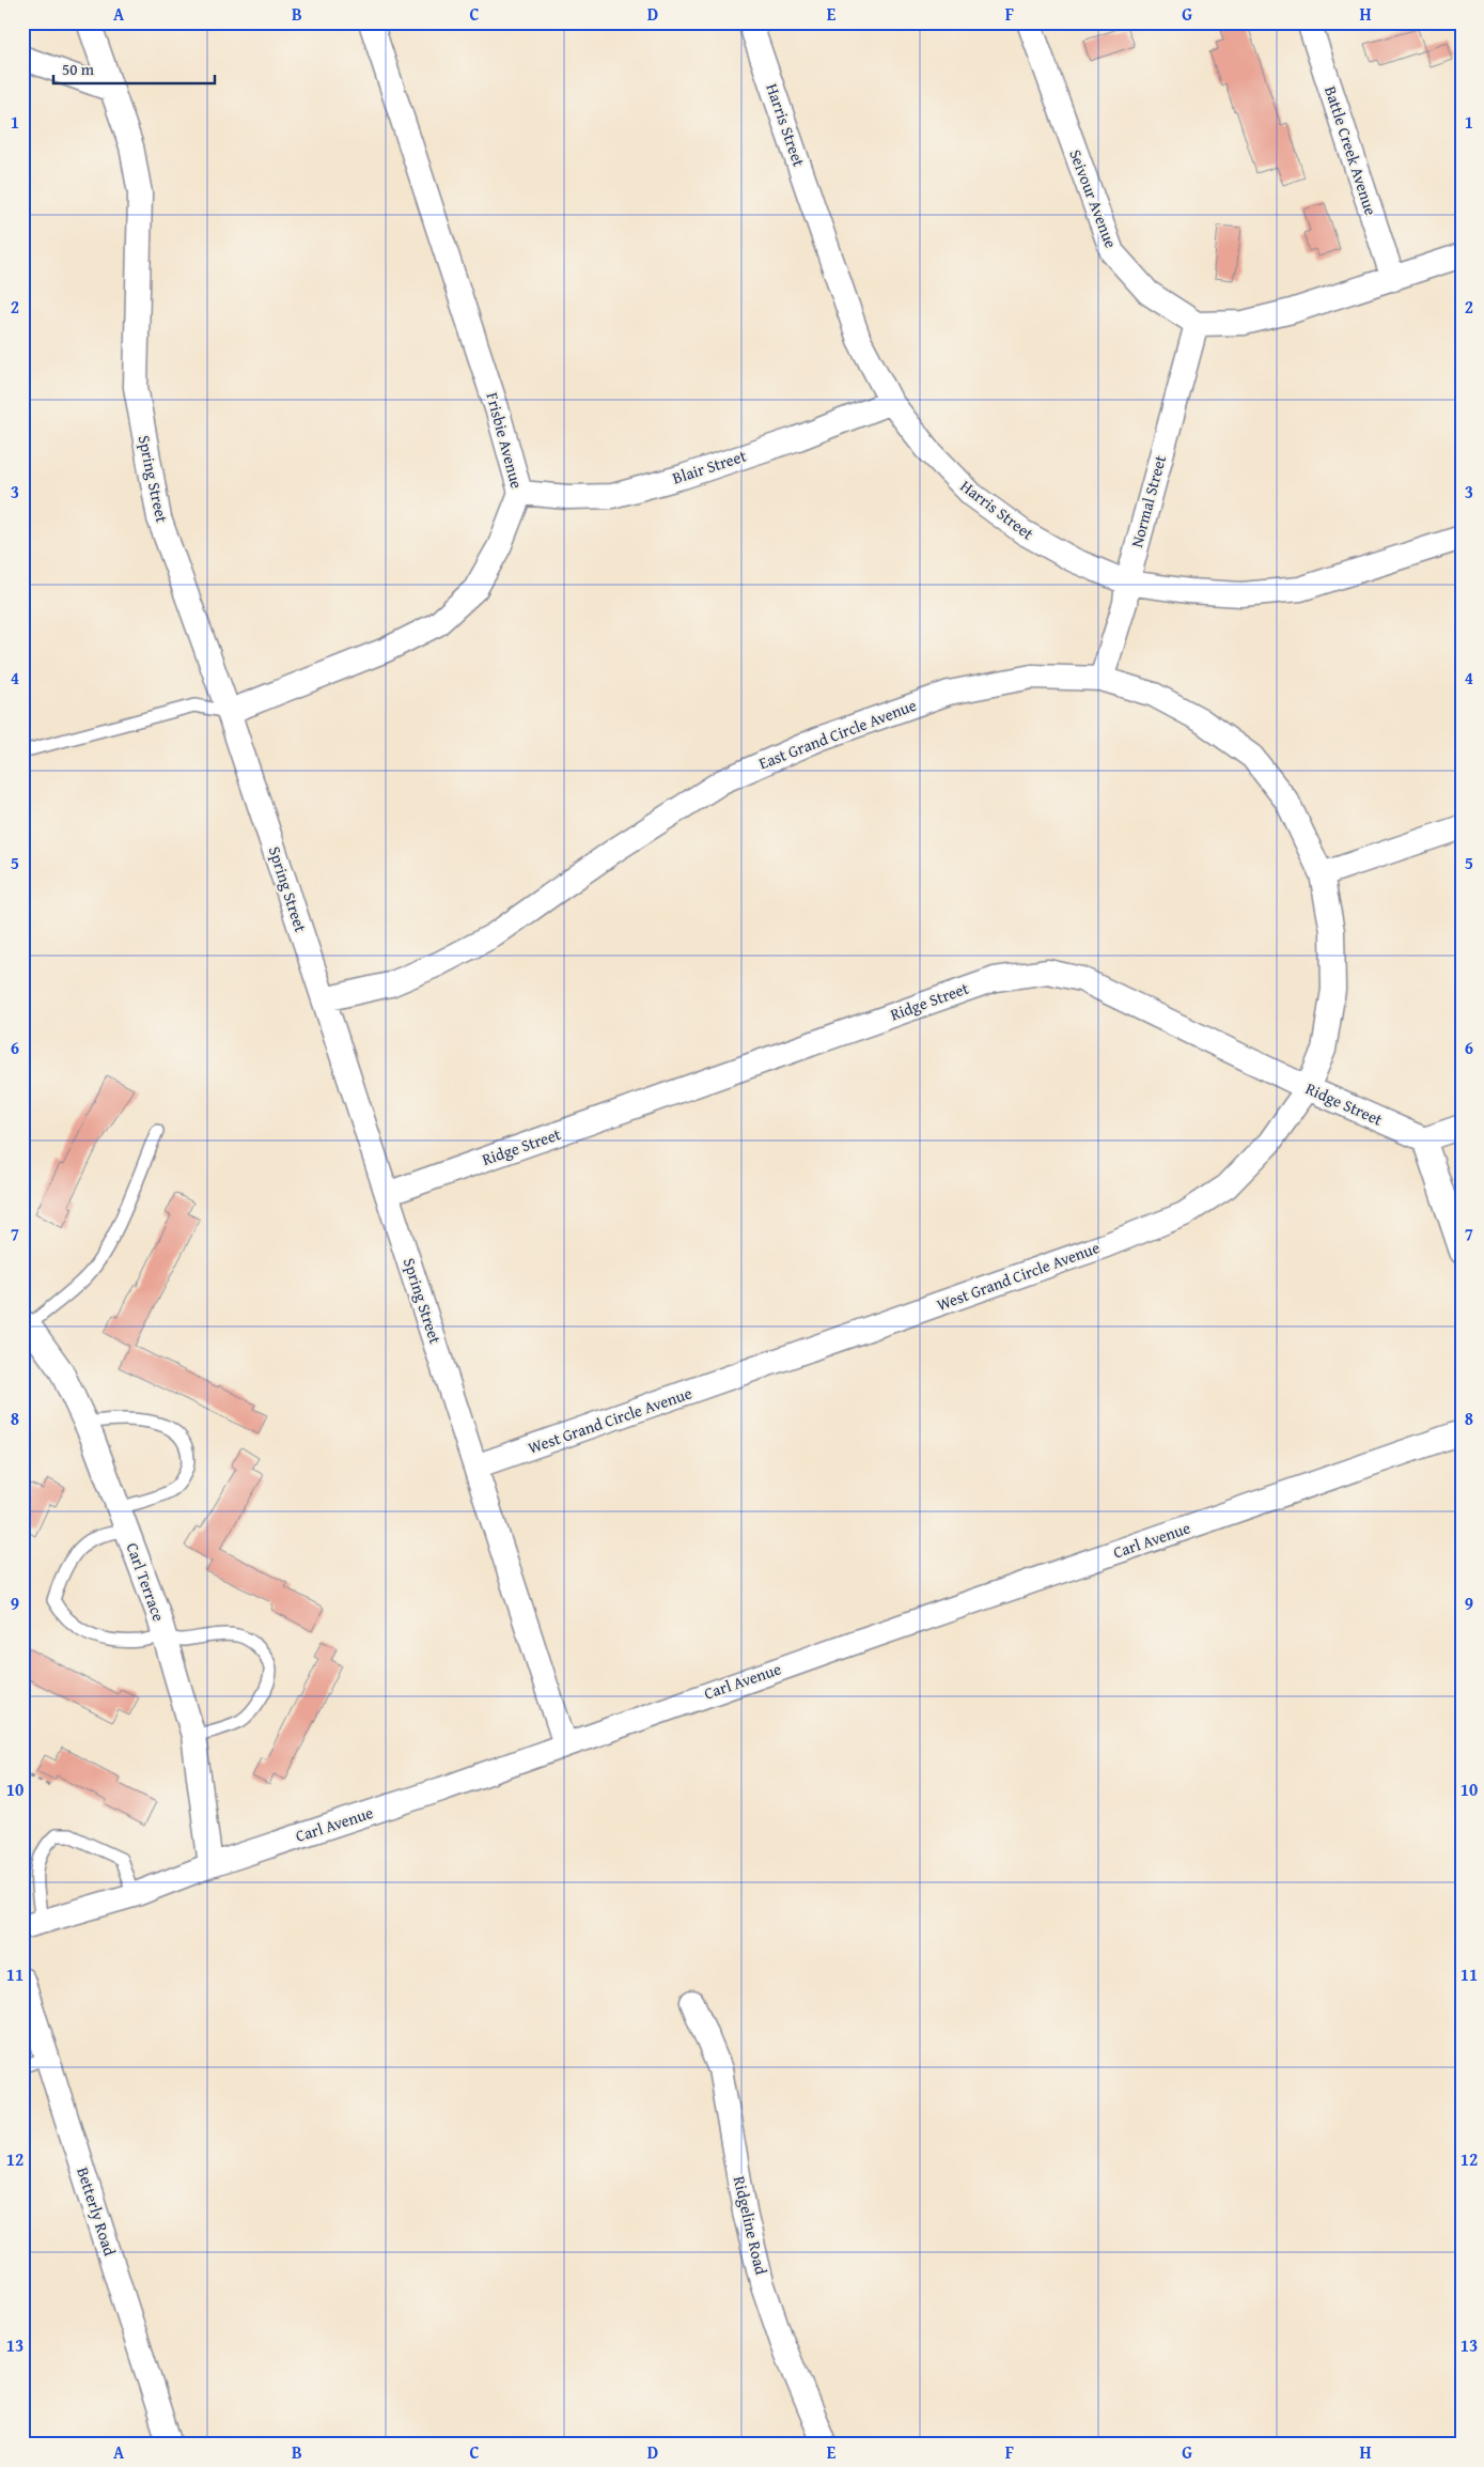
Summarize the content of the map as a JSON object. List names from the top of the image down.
{
  "streets": {
    "street": [
      "Harris Street",
      "Battle Creek Avenue",
      "Seivour Avenue",
      "Frisbie Avenue",
      "Blair Street",
      "Spring Street",
      "Normal Street",
      "East Grand Circle Avenue",
      "Ridge Street",
      "West Grand Circle Avenue",
      "Carl Avenue",
      "Carl Terrace",
      "Betterly Road",
      "Ridgeline Road"
    ]
  },
  "crossings": [
    ["Harris Street", "Blair Street"],
    ["Harris Street", "Normal Street"],
    ["Seivour Avenue", "Normal Street"],
    ["Frisbie Avenue", "Blair Street"],
    ["Frisbie Avenue", "Spring Street"],
    ["Spring Street", "East Grand Circle Avenue"],
    ["Spring Street", "Ridge Street"],
    ["Spring Street", "West Grand Circle Avenue"],
    ["Spring Street", "Carl Avenue"],
    ["Normal Street", "East Grand Circle Avenue"],
    ["East Grand Circle Avenue", "West Grand Circle Avenue"],
    ["Ridge Street", "West Grand Circle Avenue"],
    ["Carl Avenue", "Carl Terrace"]
  ],
  "scale_bar": "50 m",
  "grid": {
    "columns": [
      "A",
      "B",
      "C",
      "D",
      "E",
      "F",
      "G",
      "H"
    ],
    "rows": [
      "1",
      "2",
      "3",
      "4",
      "5",
      "6",
      "7",
      "8",
      "9",
      "10",
      "11",
      "12",
      "13"
    ]
  }
}
